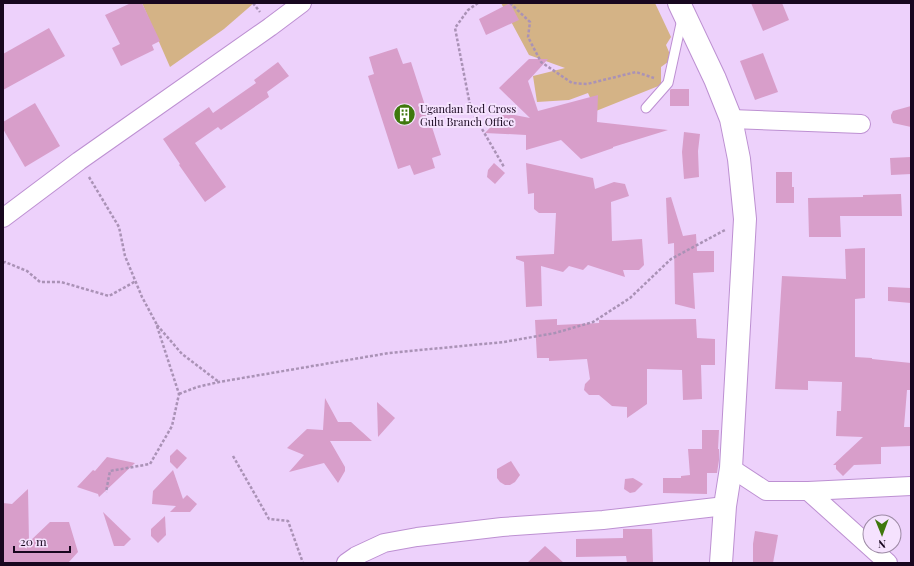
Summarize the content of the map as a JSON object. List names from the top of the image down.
{
  "places": {
    "building": ["Ugandan Red Cross Gulu Branch Office"]
  },
  "scale_bar": "20 m",
  "north": "bottom"
}
